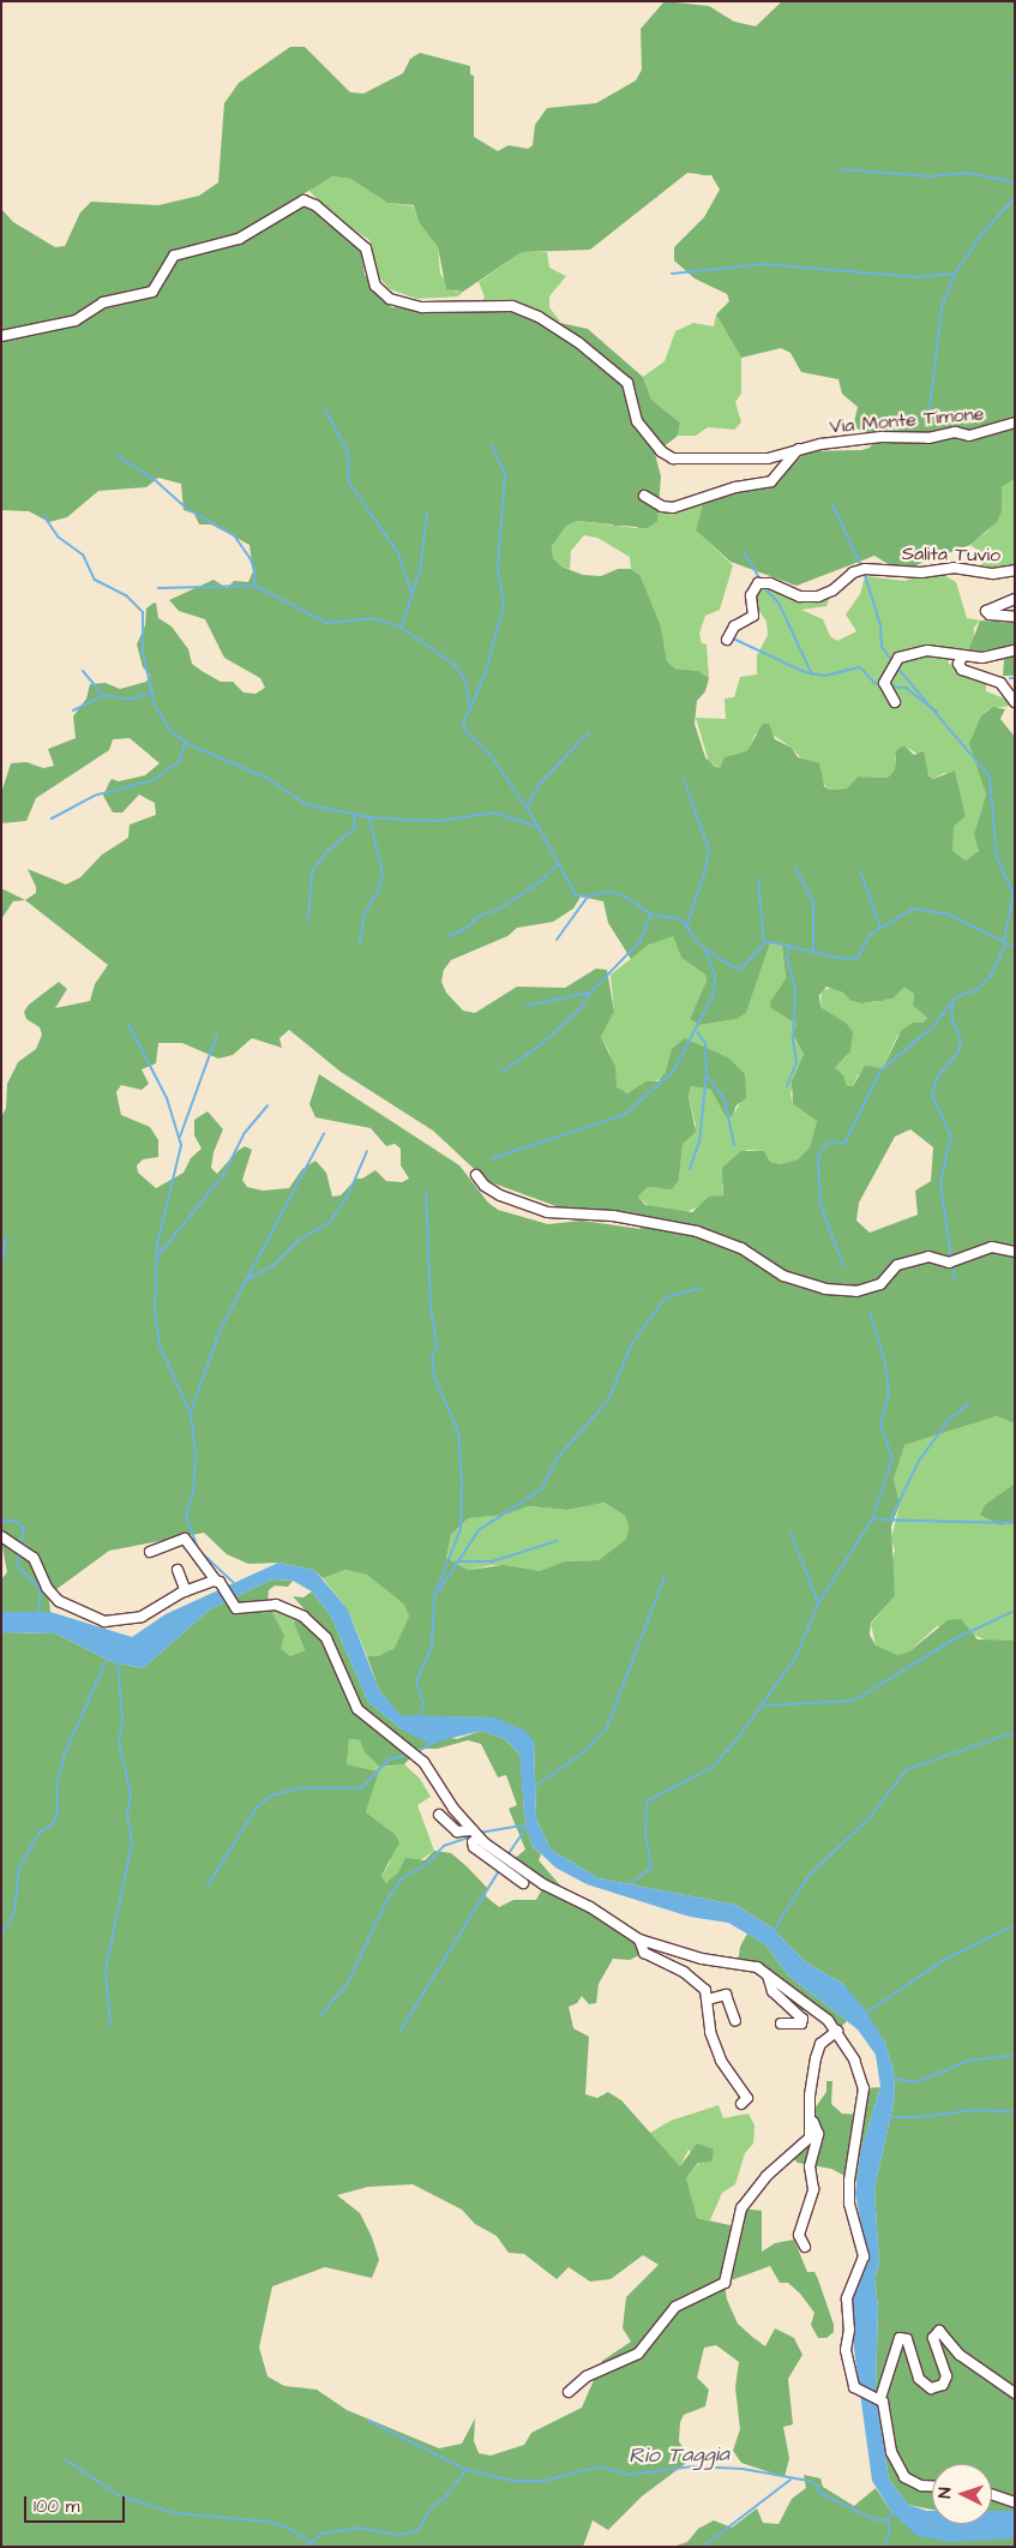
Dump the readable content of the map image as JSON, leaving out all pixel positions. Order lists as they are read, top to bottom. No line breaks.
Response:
{"streets":{"street":["Via Monte Timone","Salita Tuvio"]},"water":["Rio Taggia"],"scale_bar":"100 m","north":"left"}
